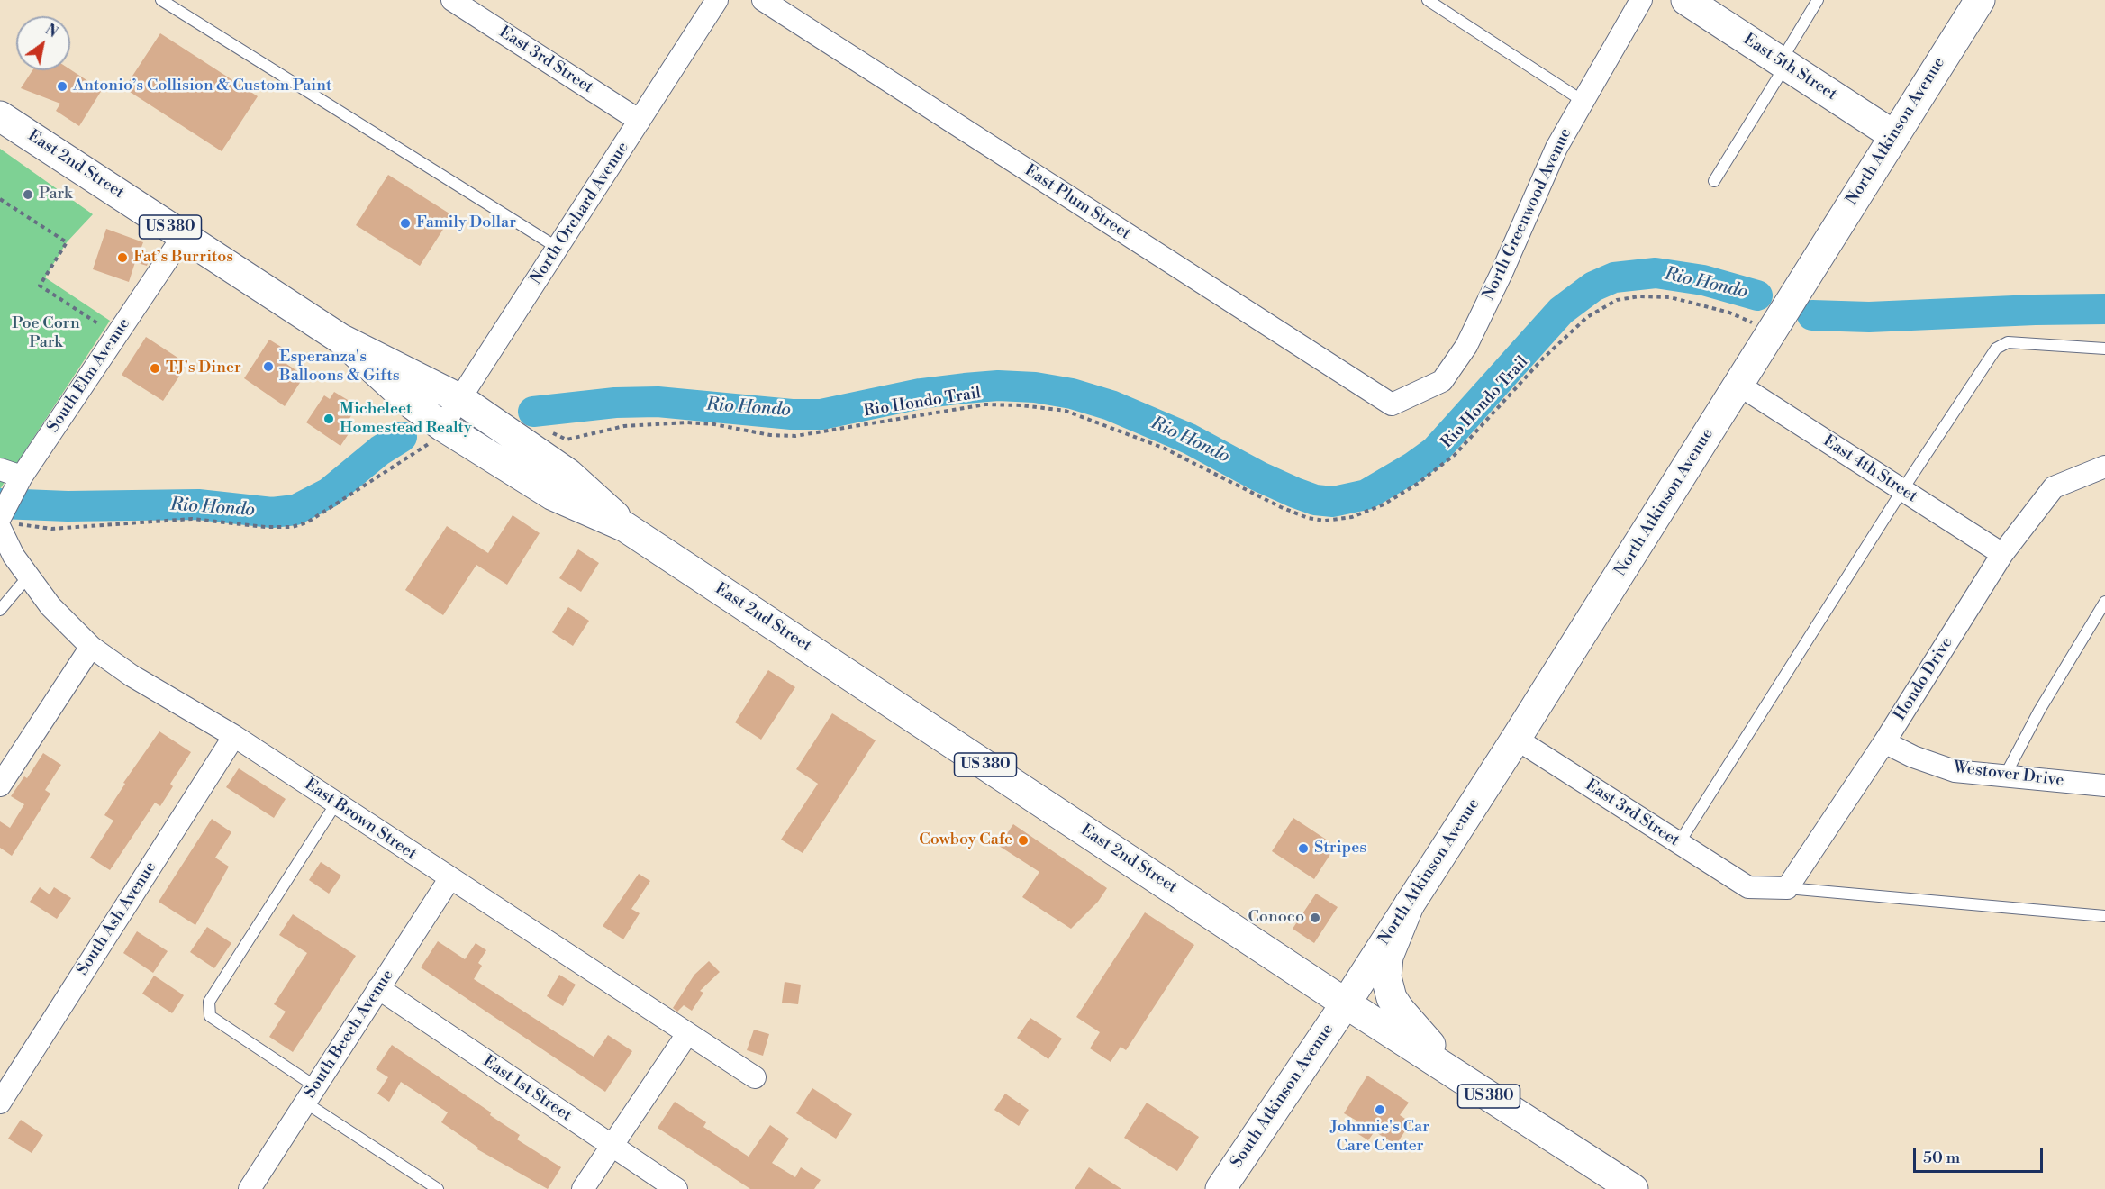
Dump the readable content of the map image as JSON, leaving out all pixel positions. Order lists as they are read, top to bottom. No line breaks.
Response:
{"streets":{"main road":["East 5th Street","North Atkinson Avenue","East 2nd Street","US 380","South Atkinson Avenue"],"street":["East 3rd Street","East Plum Street","North Orchard Avenue","North Greenwood Avenue","South Elm Avenue","East 4th Street","Hondo Drive","Westover Drive","East Brown Street","South Ash Avenue","South Beech Avenue","East 1st Street"],"path":["Rio Hondo Trail"]},"crossings":[["East 3rd Street","North Atkinson Avenue"],["East 3rd Street","North Orchard Avenue"],["East 3rd Street","Hondo Drive"],["East 5th Street","North Atkinson Avenue"],["North Atkinson Avenue","East 2nd Street"],["North Atkinson Avenue","Rio Hondo Trail"],["North Atkinson Avenue","East 4th Street"],["North Atkinson Avenue","South Atkinson Avenue"],["East 2nd Street","North Orchard Avenue"],["East 2nd Street","South Elm Avenue"],["East 2nd Street","South Atkinson Avenue"],["East Plum Street","North Greenwood Avenue"],["East 4th Street","Hondo Drive"],["Hondo Drive","Westover Drive"],["East Brown Street","South Ash Avenue"],["East Brown Street","South Beech Avenue"],["South Beech Avenue","East 1st Street"]],"water":["Rio Hondo"],"parks":["Poe Corn Park"],"places":["Antonio’s Collision & Custom Paint","Park","Family Dollar","Fat’s Burritos","Esperanza's Balloons & Gifts","TJ's Diner","Micheleet Homestead Realty","Cowboy Cafe","Stripes","Conoco","Johnnie's Car Care Center"],"scale_bar":"50 m","north":"top right"}
